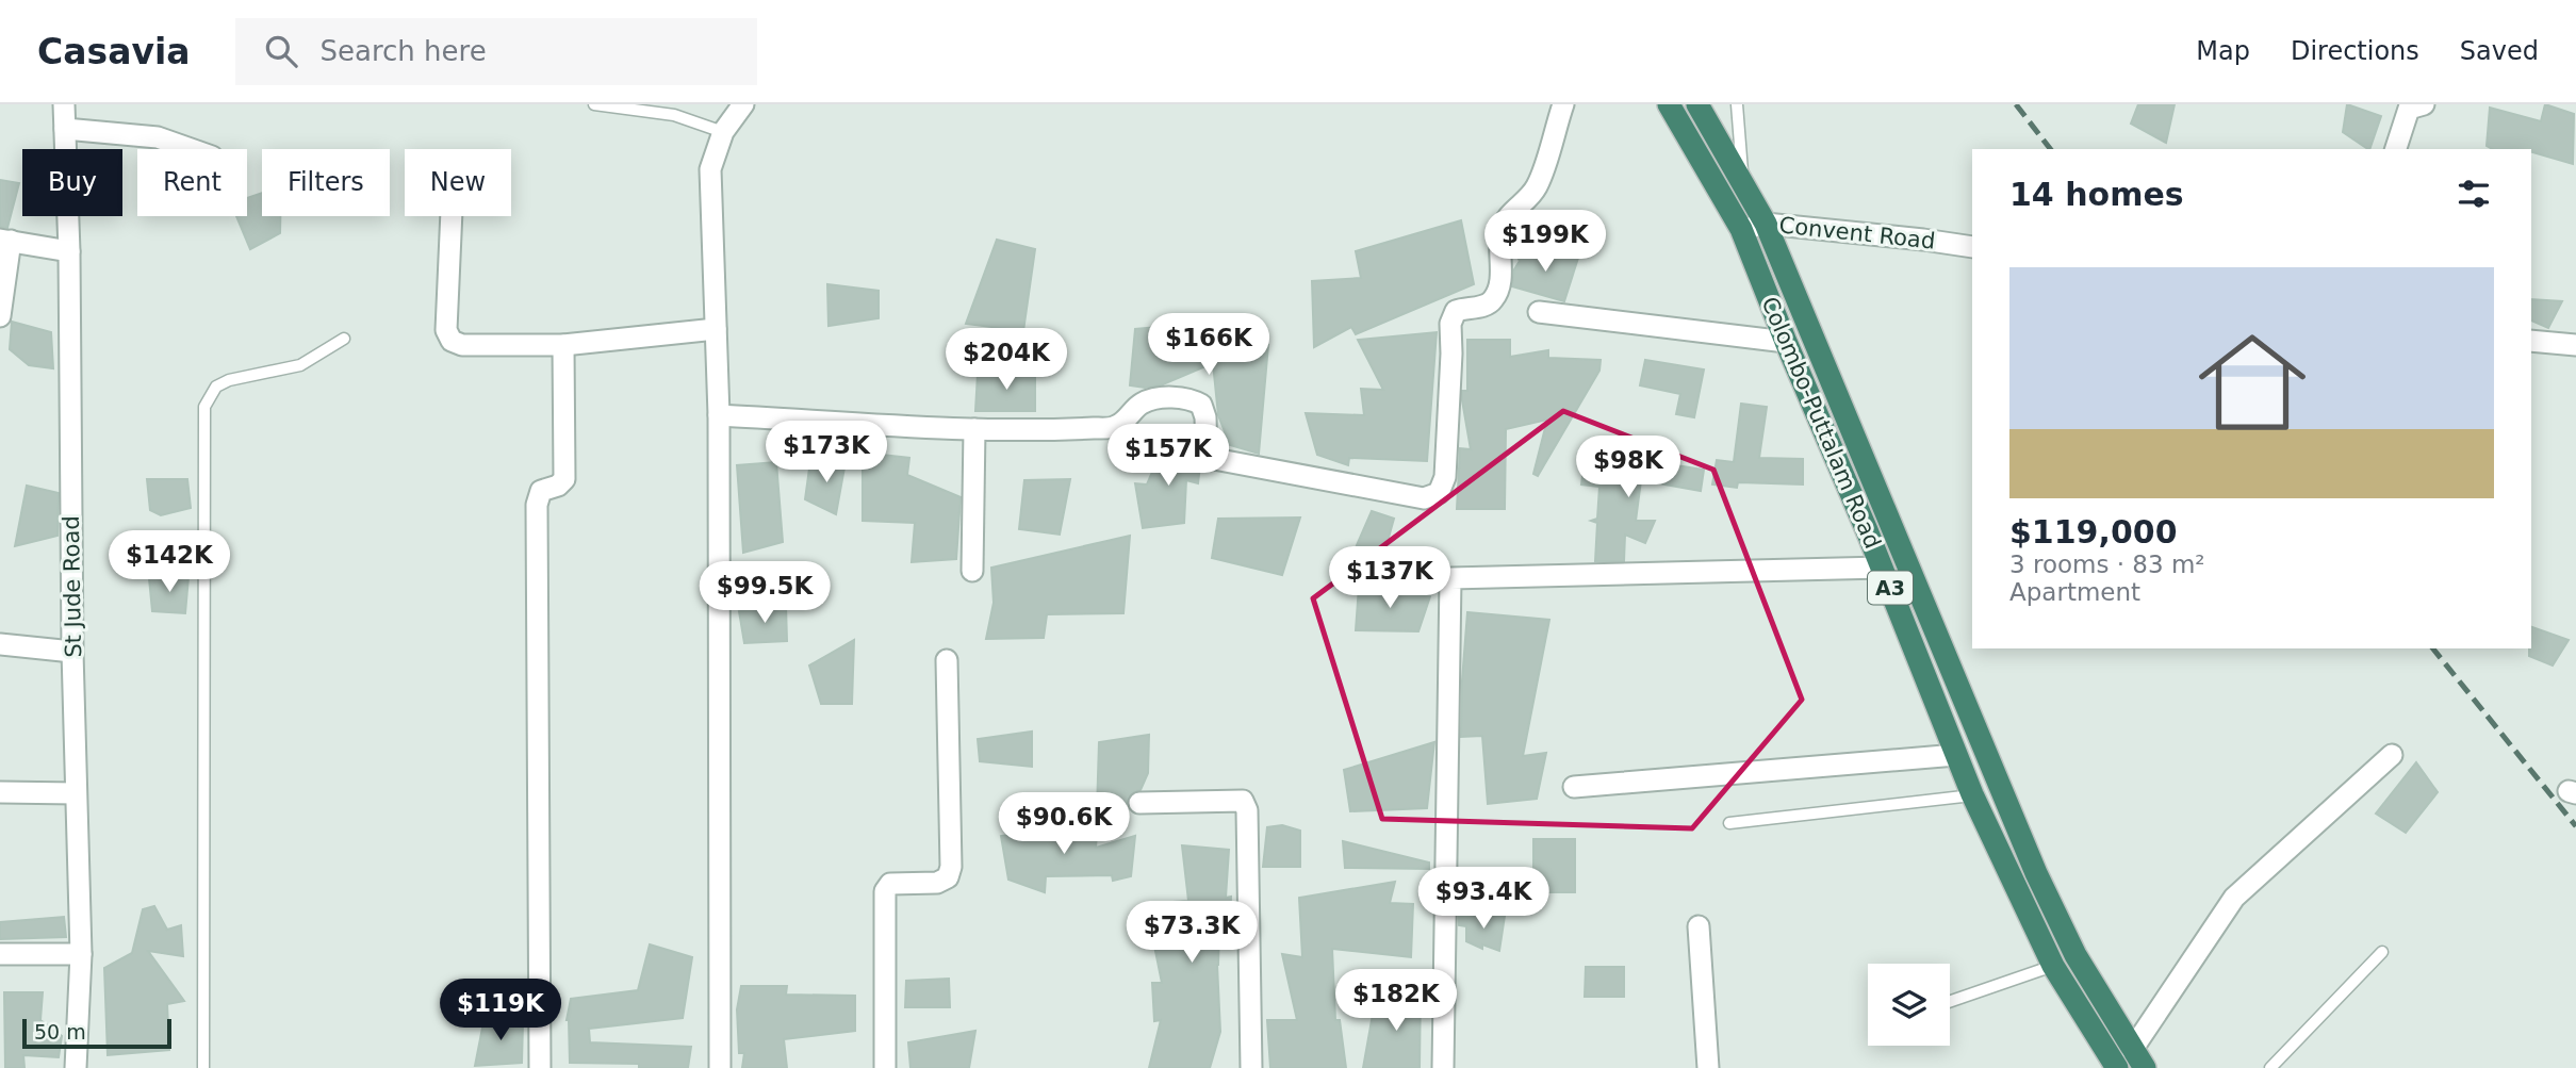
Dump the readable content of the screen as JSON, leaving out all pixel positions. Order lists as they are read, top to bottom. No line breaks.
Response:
{"streets":{"highway":["Colombo-Puttalam Road","A3"],"street":["Convent Road","St Jude Road"]},"crossings":[["Convent Road","Colombo-Puttalam Road"]],"scale_bar":"50 m","page":{"header":"Casavia","search":"Search here","nav":["Map","Directions","Saved"],"chip":["Buy","Rent","Filters","New"],"heading":"14 homes","price":["$199K","$166K","$204K","$173K","$157K","$98K","$142K","$137K","$99.5K","$90.6K","$93.4K","$73.3K","$182K","$119K"],"list":[{"name":"$119,000","note":"3 rooms · 83 m² · Apartment"}],"scale":"50 m"}}
